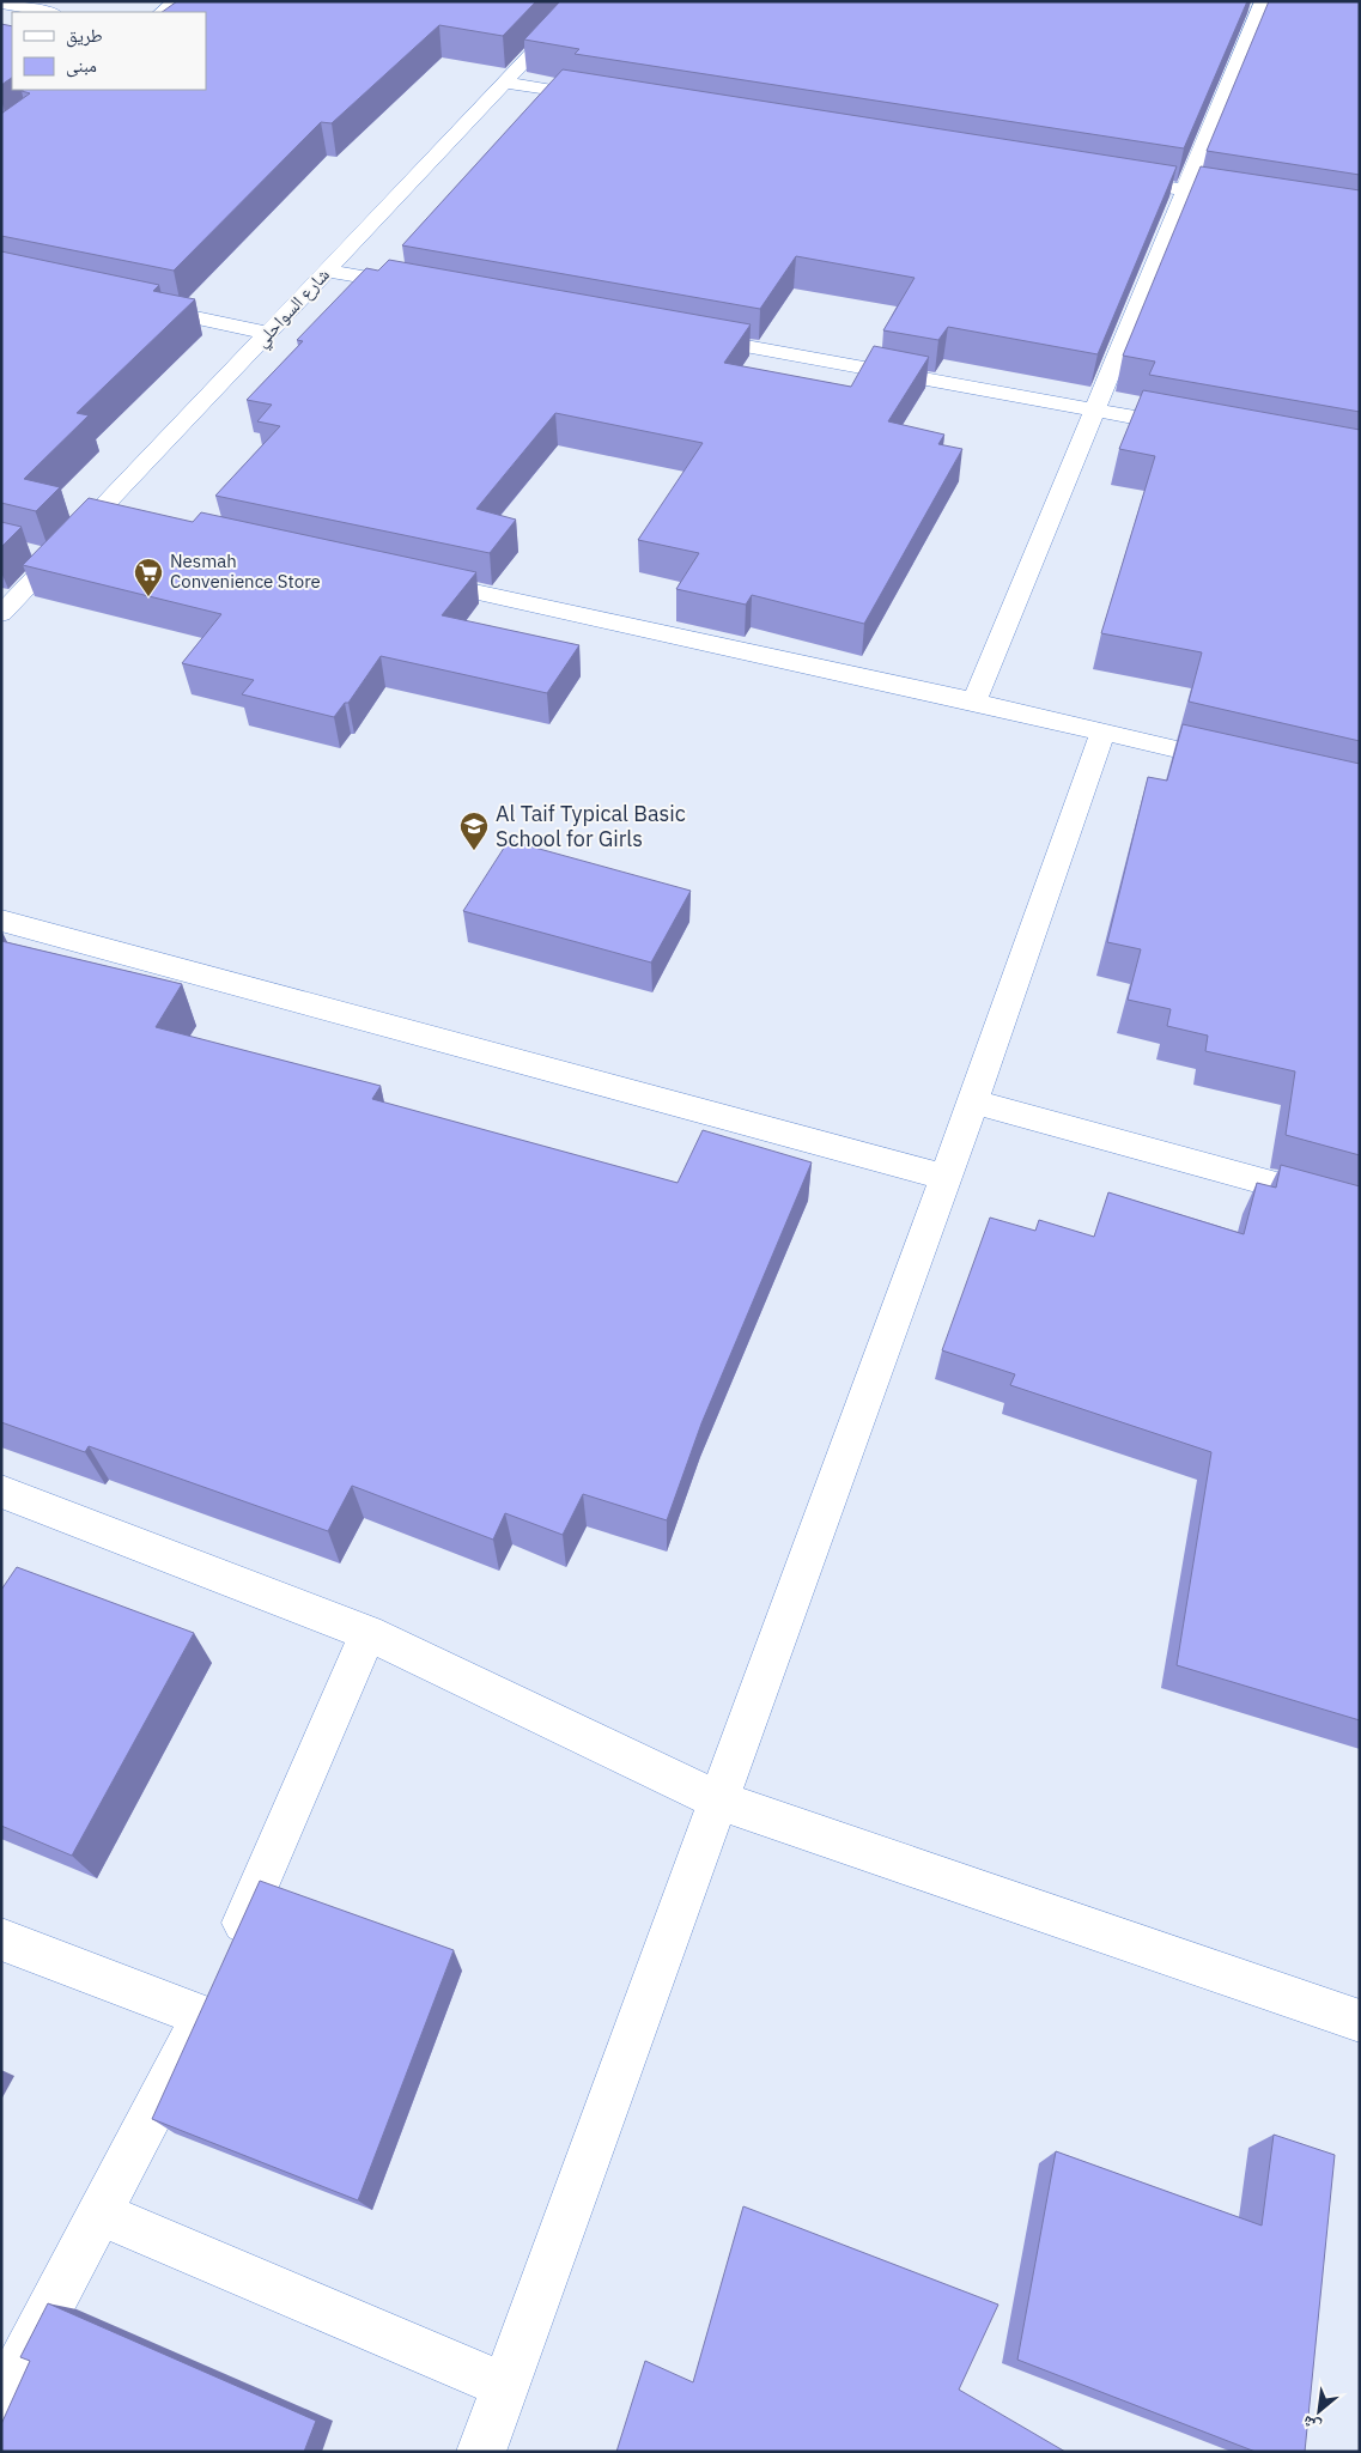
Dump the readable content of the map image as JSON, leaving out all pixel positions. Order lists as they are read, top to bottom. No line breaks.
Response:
{"streets":{"street":["شارع السواحلي"]},"places":{"supermarket":["Nesmah Convenience Store"],"school or university":["Al Taif Typical Basic School for Girls"]},"legend":["طريق","مبنى"],"north":"bottom left"}
